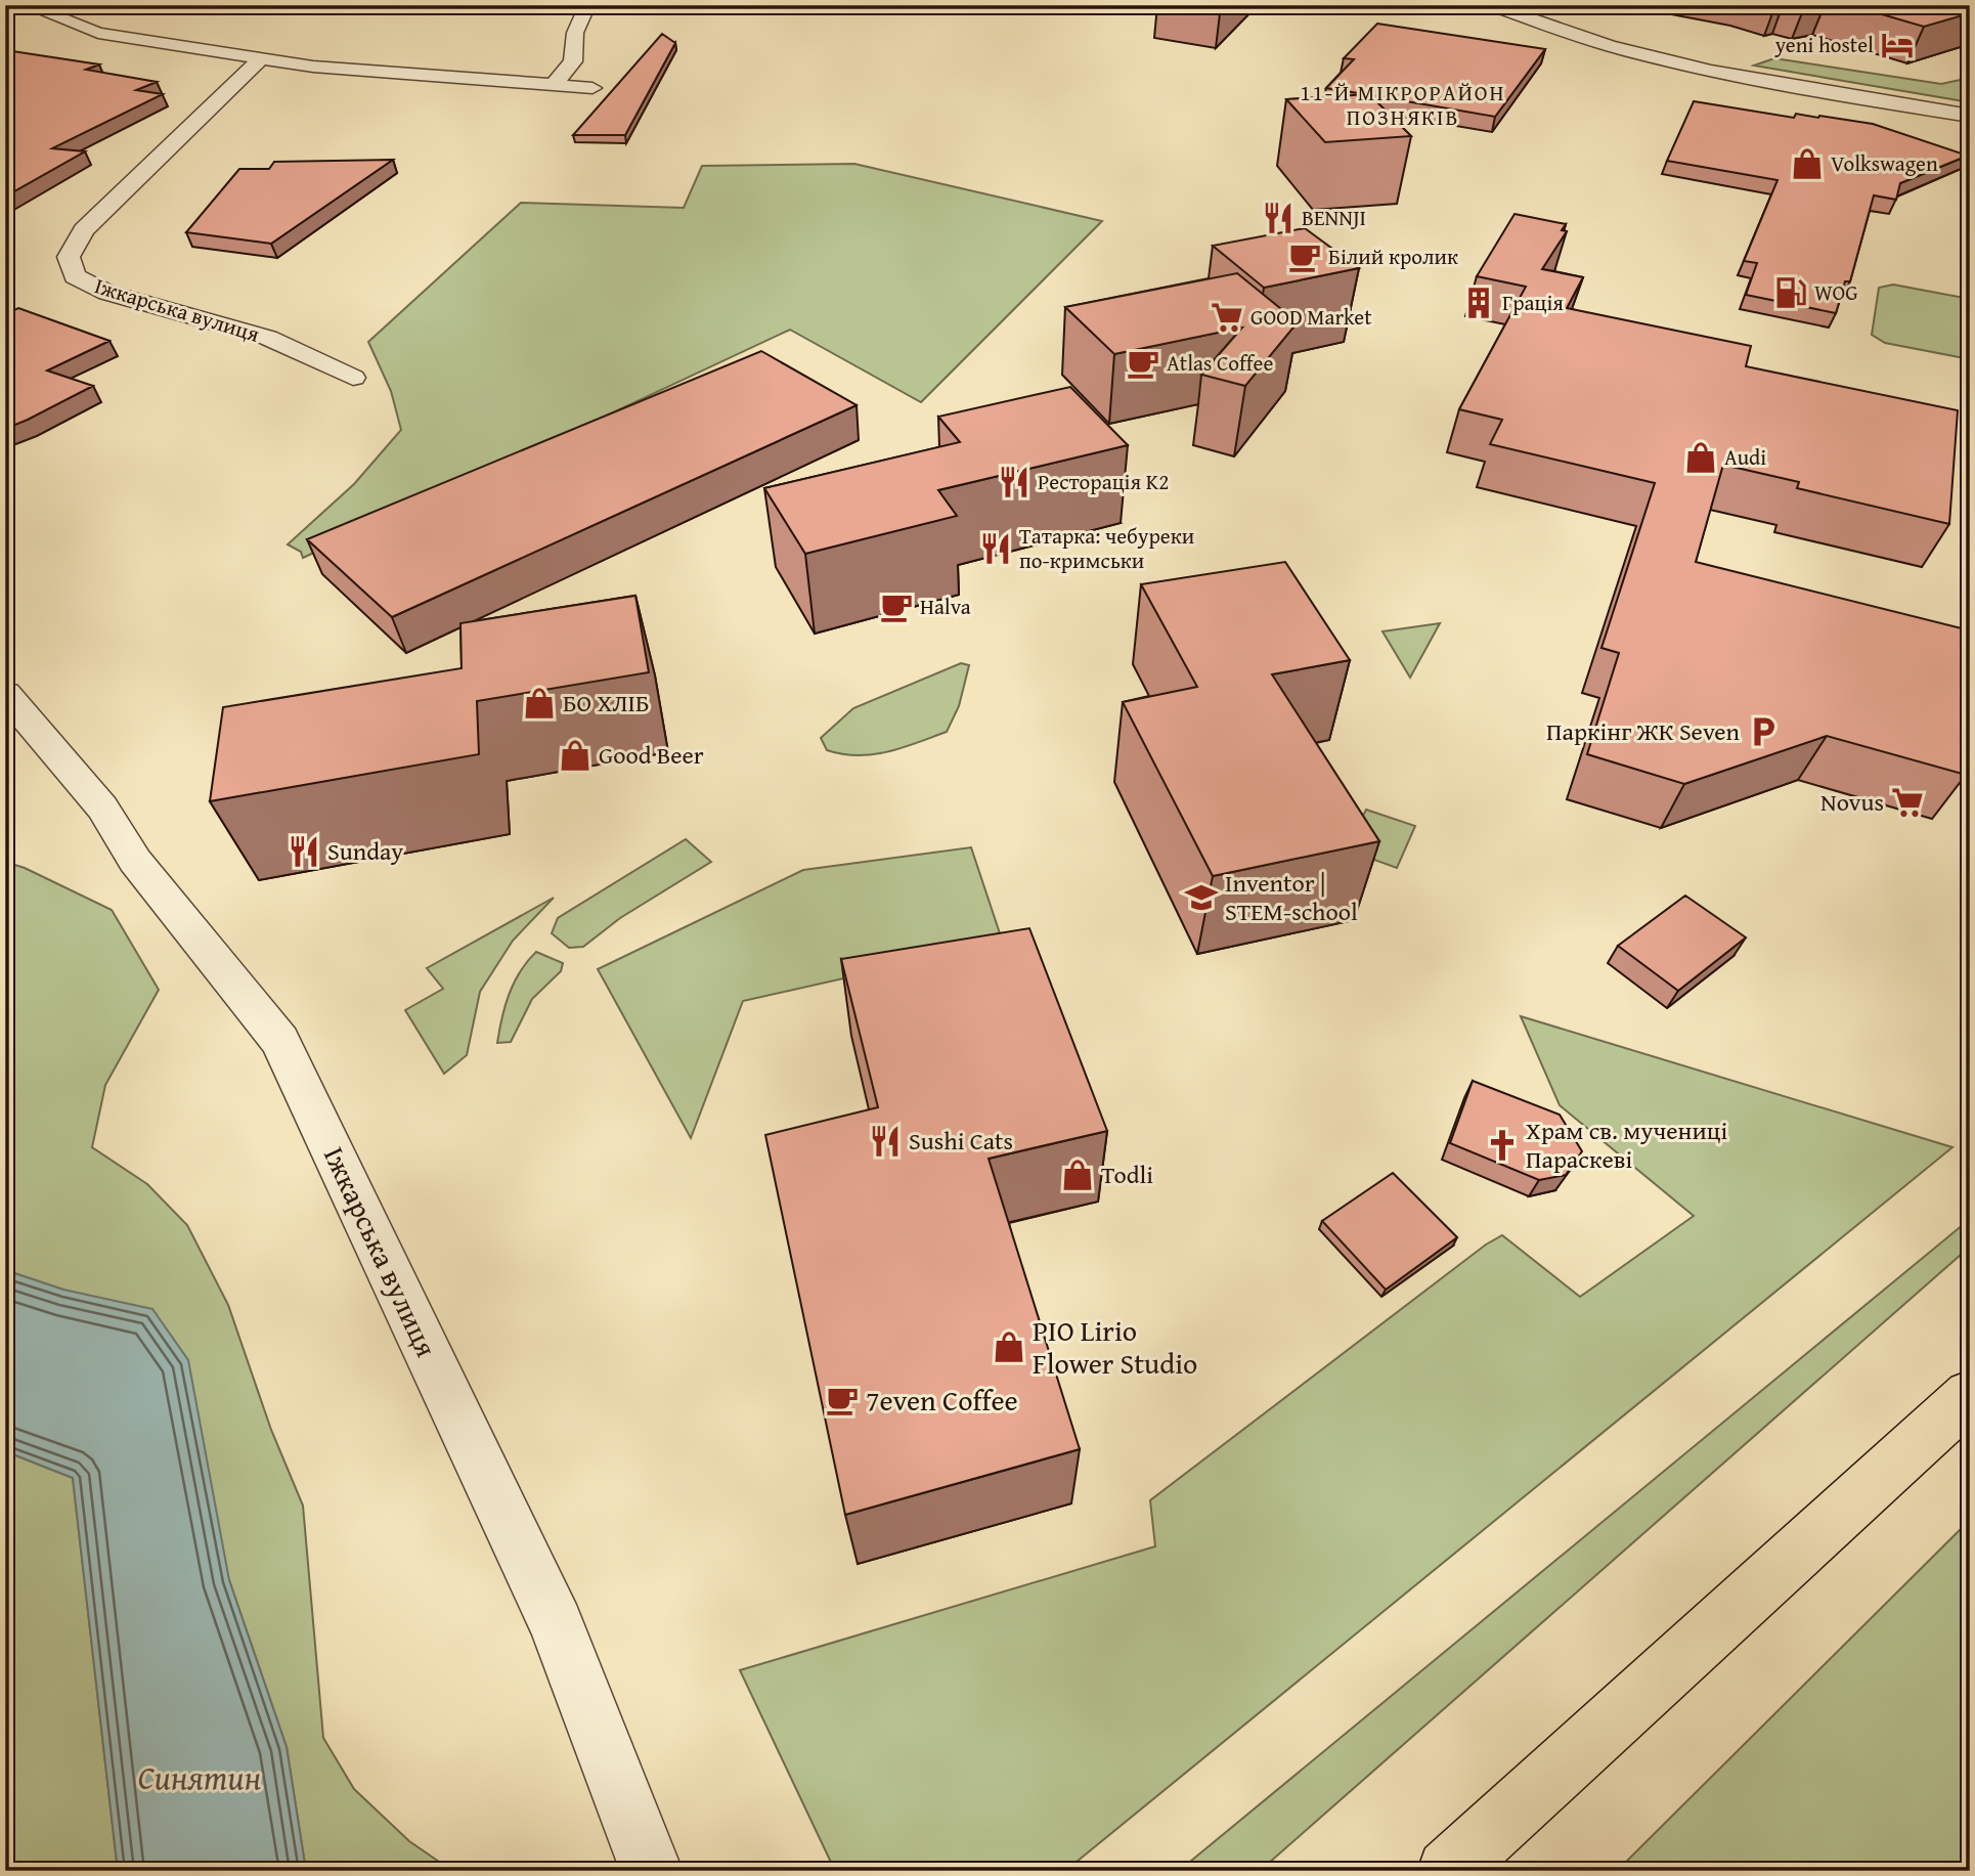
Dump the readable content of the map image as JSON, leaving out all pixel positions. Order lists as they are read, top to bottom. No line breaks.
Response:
{"streets":{"street":["Іжкарська вулиця"]},"districts":["11-Й МІКРОРАЙОН ПОЗНЯКІВ"],"water":["Синятин"],"places":{"hotel":["yeni hostel"],"shop":["Volkswagen","Audi","БО ХЛIБ","Good Beer","Todli","PIO Lirio Flower Studio"],"restaurant":["BENNJI","Ресторація K2","Татарка: чебуреки по-кримськи","Sunday","Sushi Cats"],"cafe":["Білий кролик","Atlas Coffee","Halva","7even Coffee"],"fuel station":["WOG"],"building":["Грація"],"supermarket":["GOOD Market","Novus"],"parking":["Паркінг ЖК Seven"],"school or university":["Inventor | STEM-school"],"church":["Храм св. мучениці Параскеві"]}}
